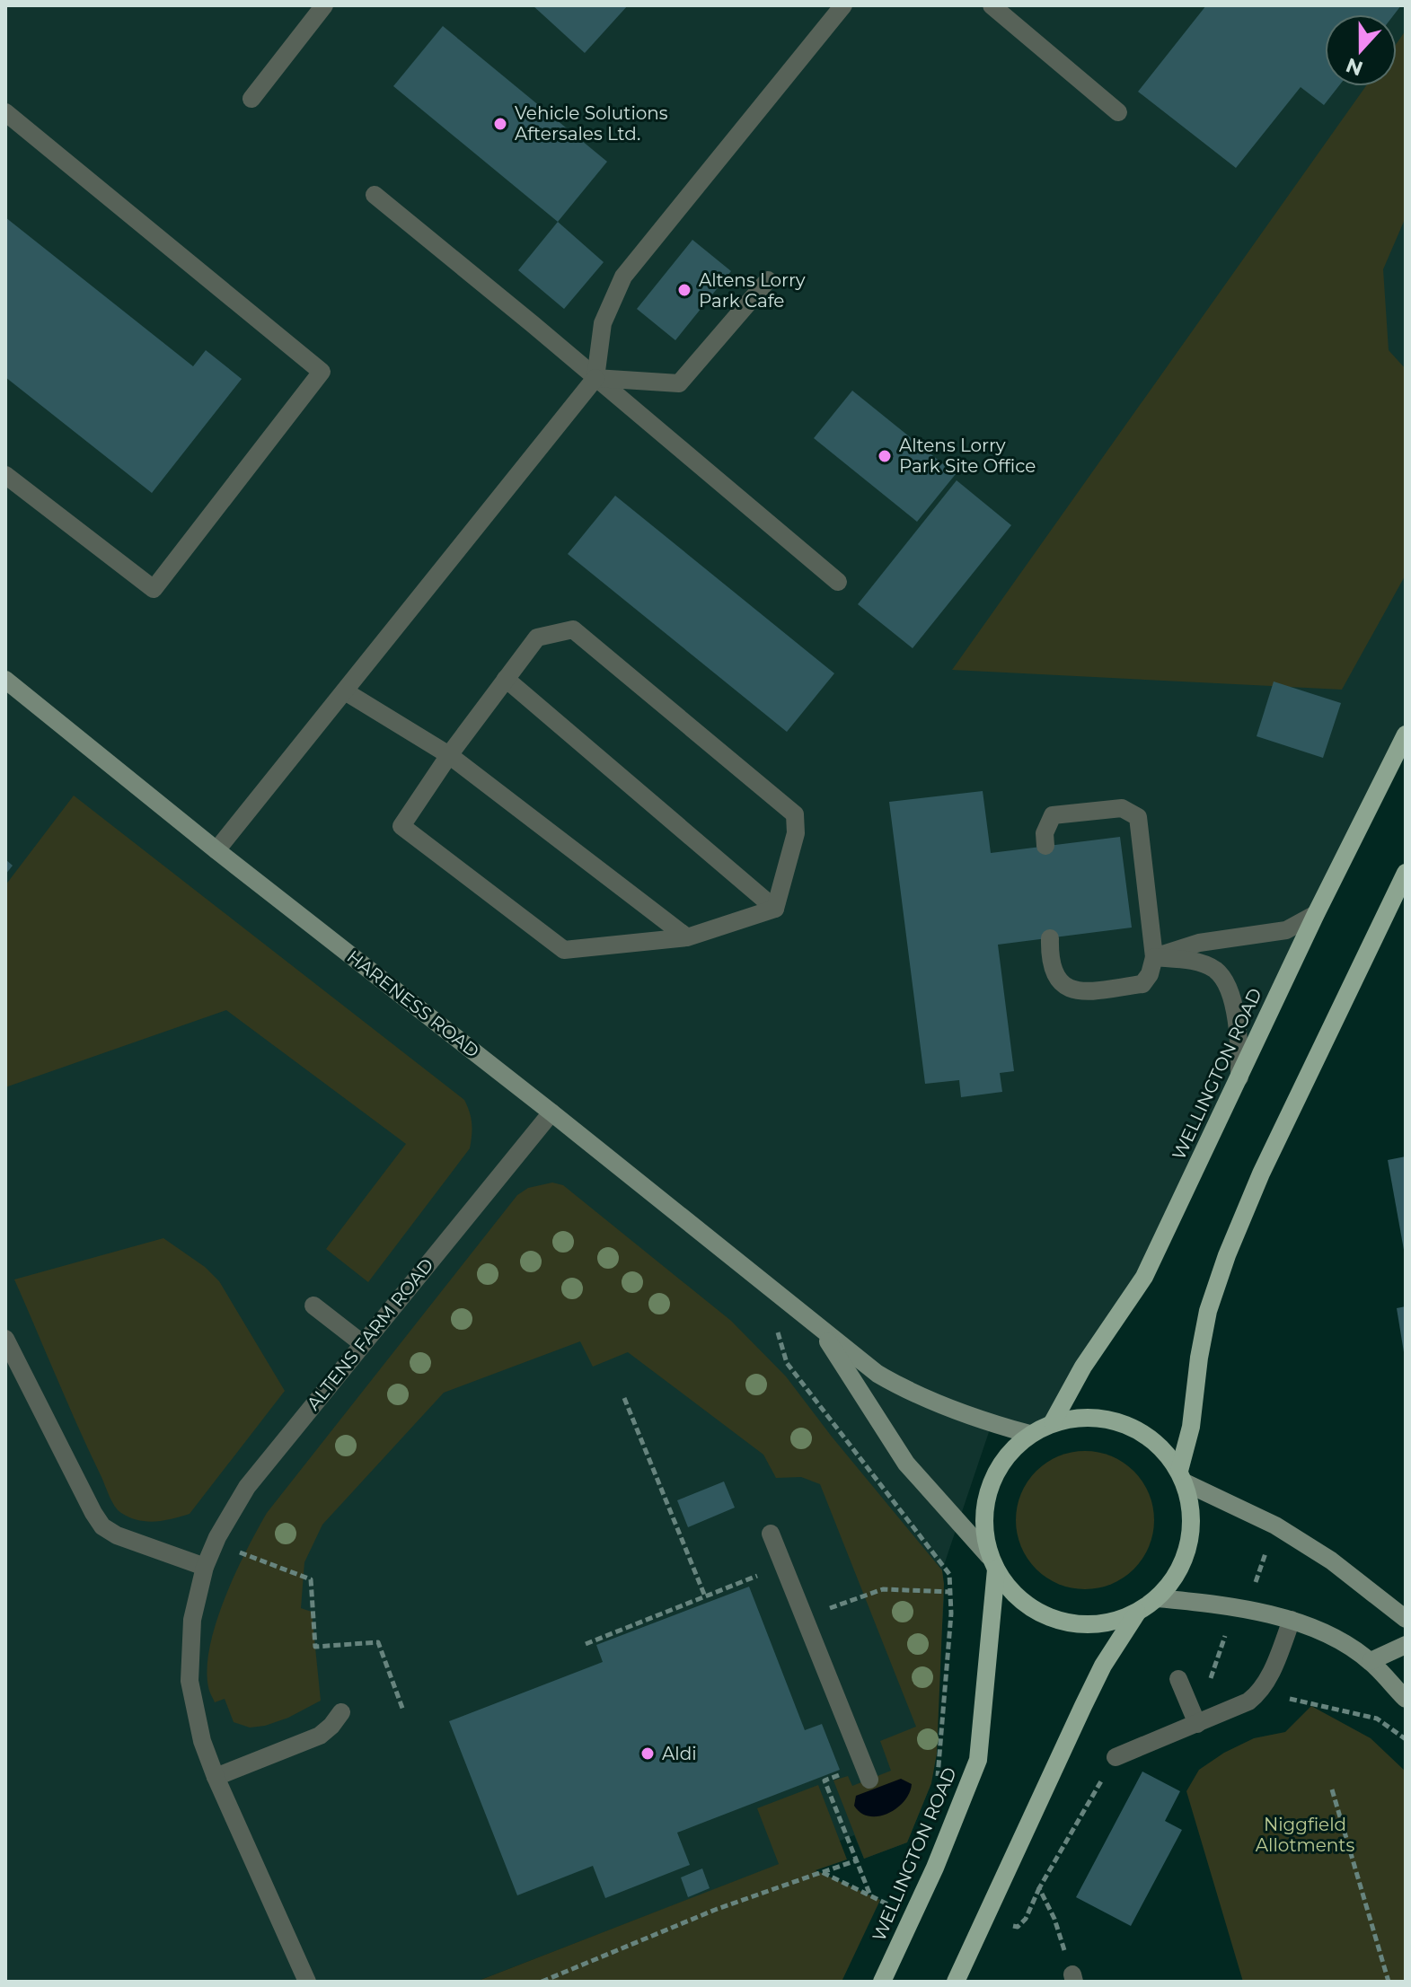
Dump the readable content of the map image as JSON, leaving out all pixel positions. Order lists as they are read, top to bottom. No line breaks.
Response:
{"streets":{"main road":["HARENESS ROAD","WELLINGTON ROAD"],"street":["ALTENS FARM ROAD"]},"crossings":[["HARENESS ROAD","WELLINGTON ROAD"],["HARENESS ROAD","ALTENS FARM ROAD"]],"parks":["Niggfield Allotments"],"places":["Vehicle Solutions Aftersales Ltd.","Altens Lorry Park Cafe","Altens Lorry Park Site Office","Aldi"],"north":"bottom"}
